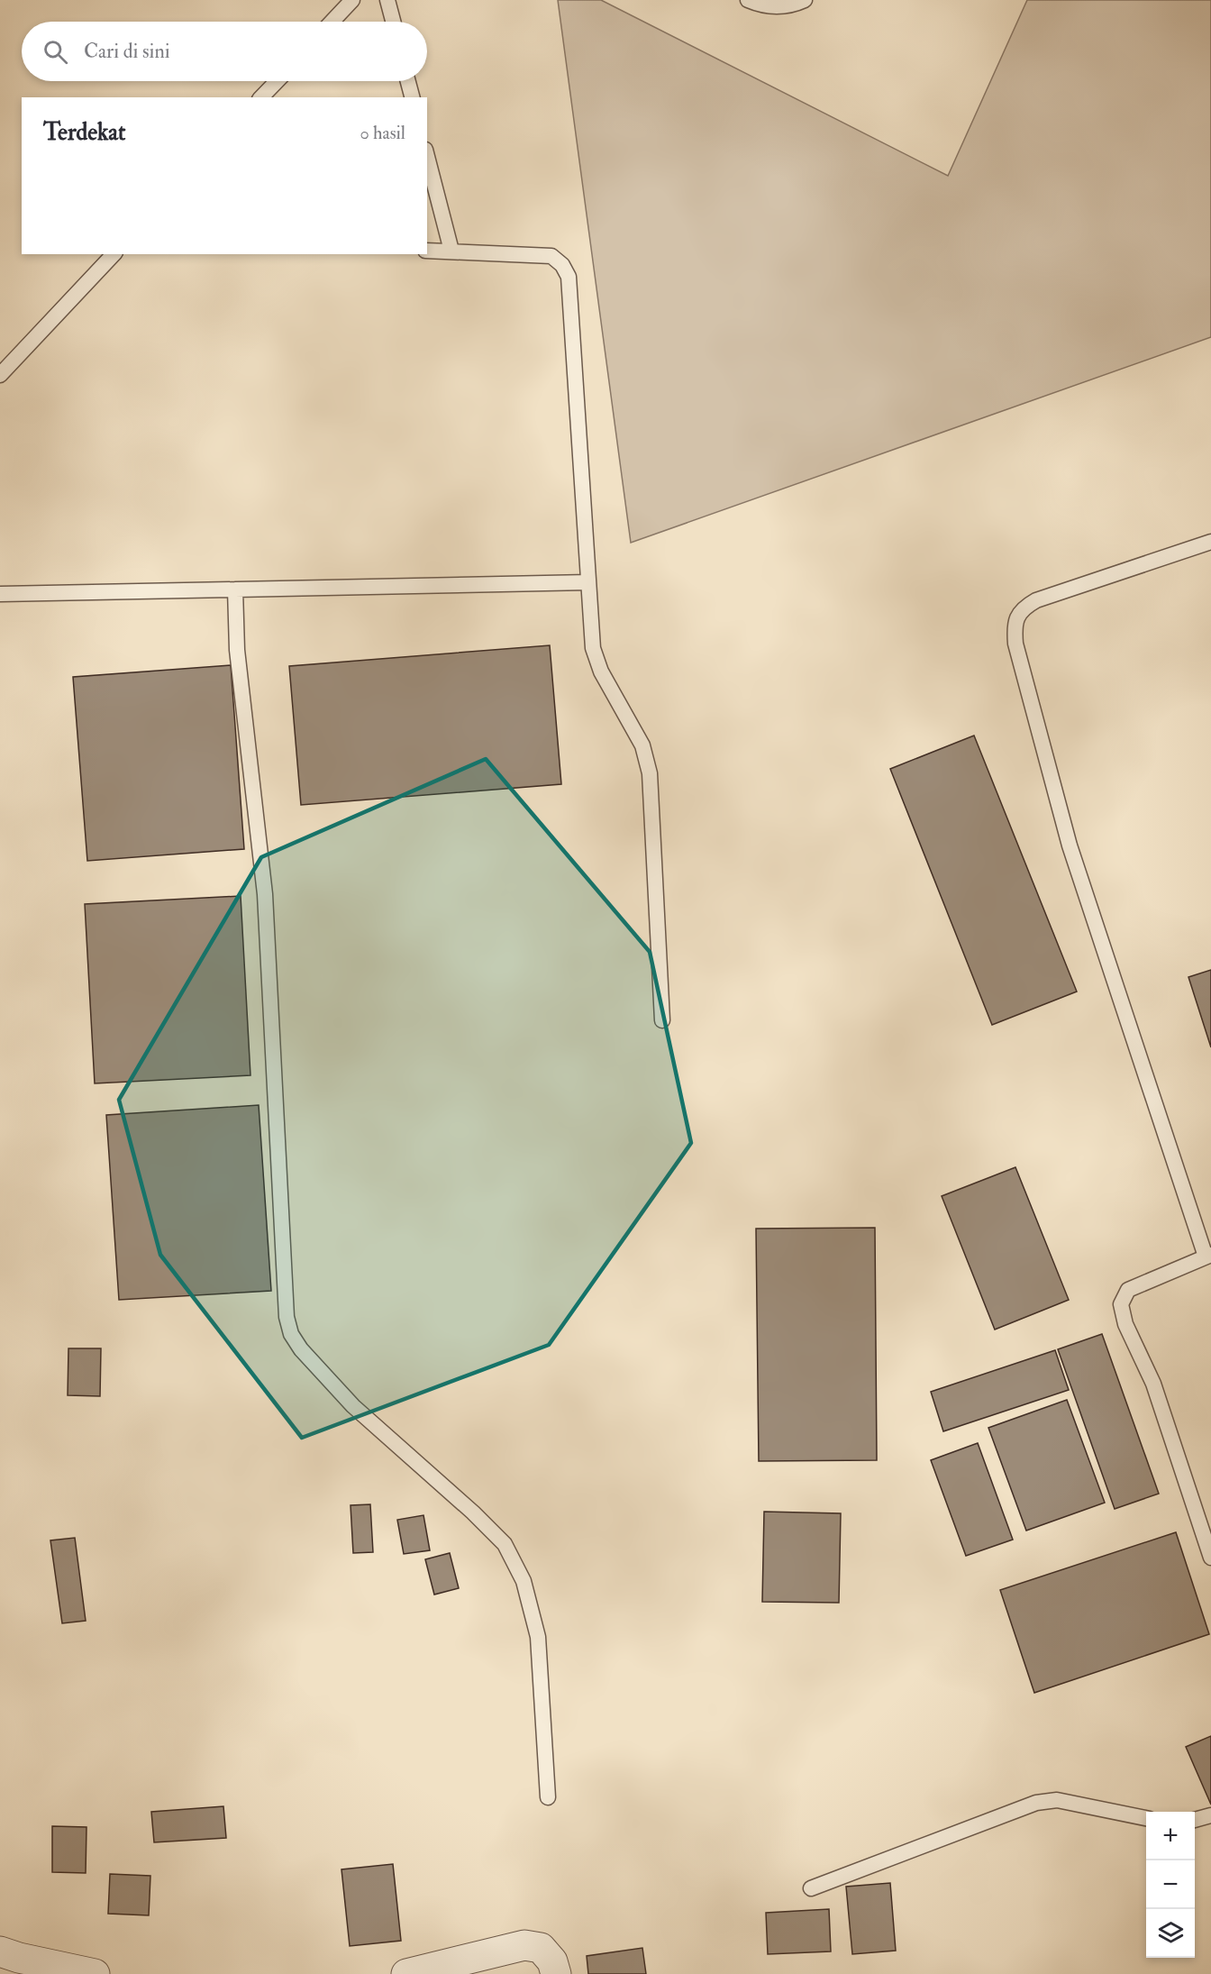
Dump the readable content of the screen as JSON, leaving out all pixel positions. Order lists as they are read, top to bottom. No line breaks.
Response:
{"page":{"search":"Cari di sini","heading":["Terdekat","0 hasil"],"map_buttons":["+","−"]}}
